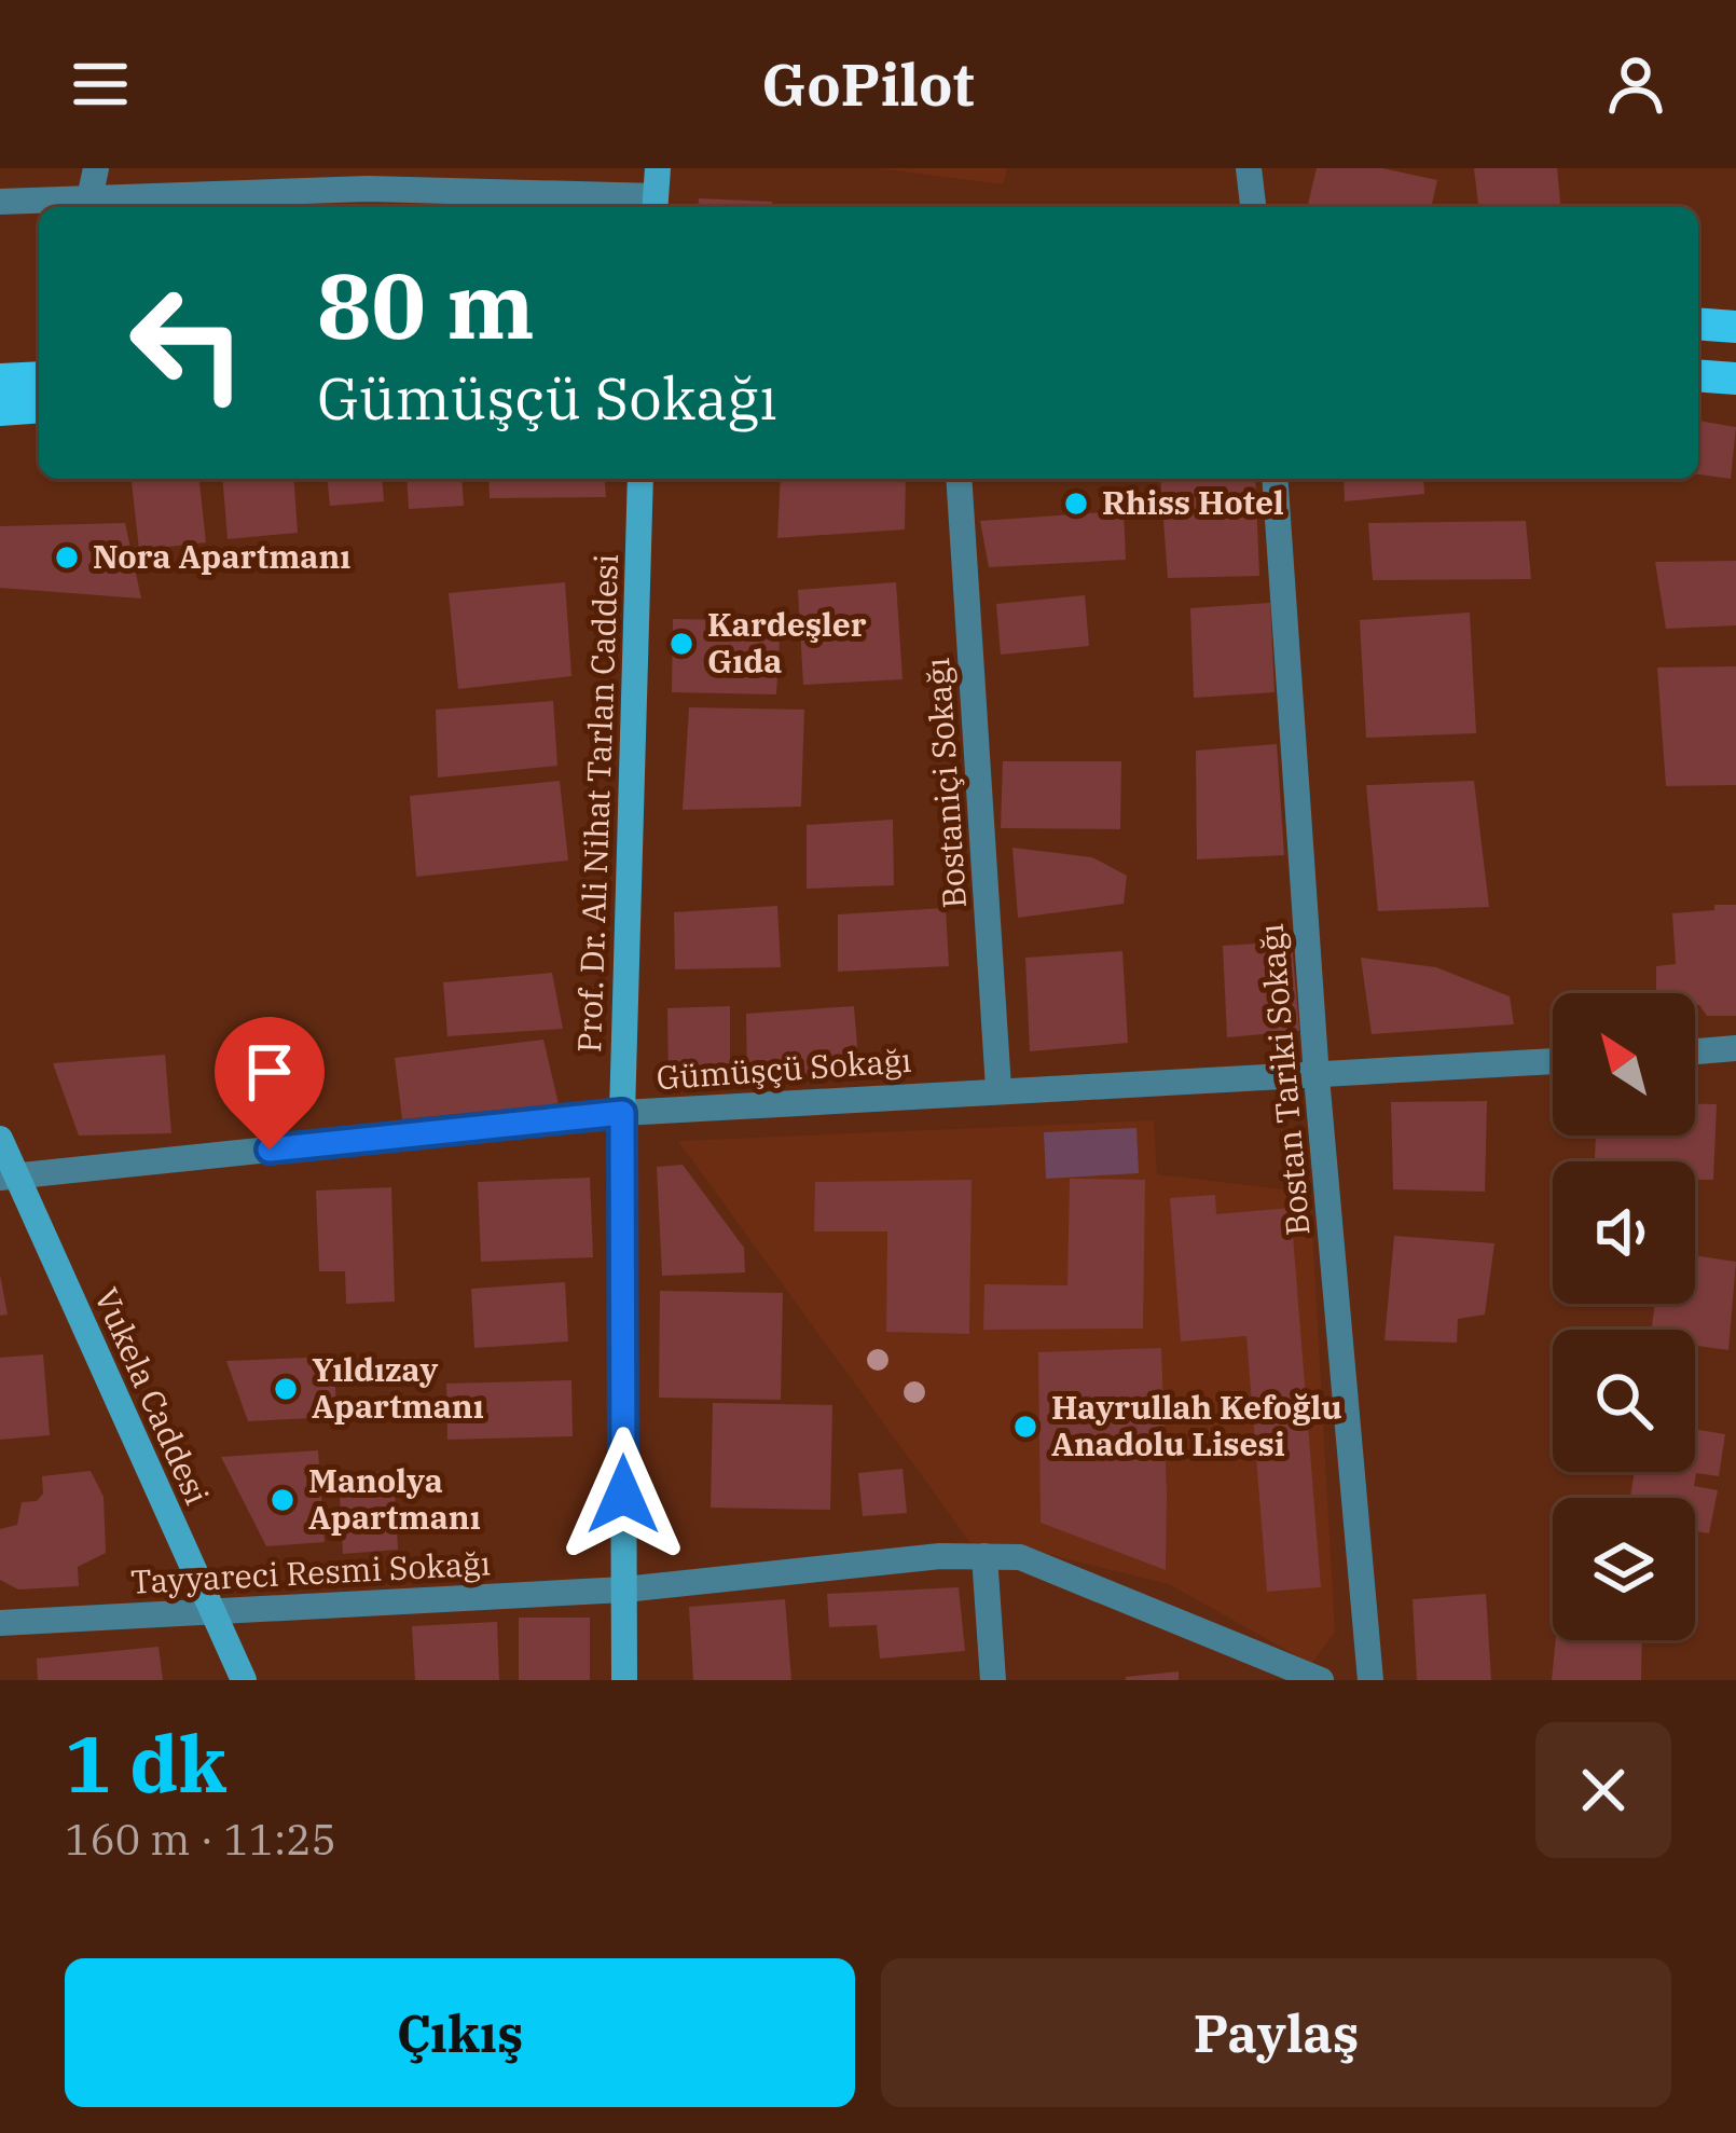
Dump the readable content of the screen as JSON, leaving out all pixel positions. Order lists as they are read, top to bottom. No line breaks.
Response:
{"streets":{"main road":["Prof. Dr. Ali Nihat Tarlan Caddesi","Vukela Caddesi"],"street":["Bostaniçi Sokağı","Gümüşçü Sokağı","Bostan Tariki Sokağı","Tayyareci Resmi Sokağı"]},"crossings":[["Bostaniçi Sokağı","Gümüşçü Sokağı"],["Prof. Dr. Ali Nihat Tarlan Caddesi","Gümüşçü Sokağı"],["Prof. Dr. Ali Nihat Tarlan Caddesi","Tayyareci Resmi Sokağı"],["Gümüşçü Sokağı","Bostan Tariki Sokağı"],["Gümüşçü Sokağı","Vukela Caddesi"],["Vukela Caddesi","Tayyareci Resmi Sokağı"]],"places":["Rhiss Hotel","Nora Apartmanı","Kardeşler Gıda","Yıldızay Apartmanı","Hayrullah Kefoğlu Anadolu Lisesi","Manolya Apartmanı"],"north":"top left","page":{"header":"GoPilot","turn":["80 m","Gümüşçü Sokağı"],"heading":["1 dk","160 m · 11:25"],"buttons":["Çıkış","Paylaş"]}}
